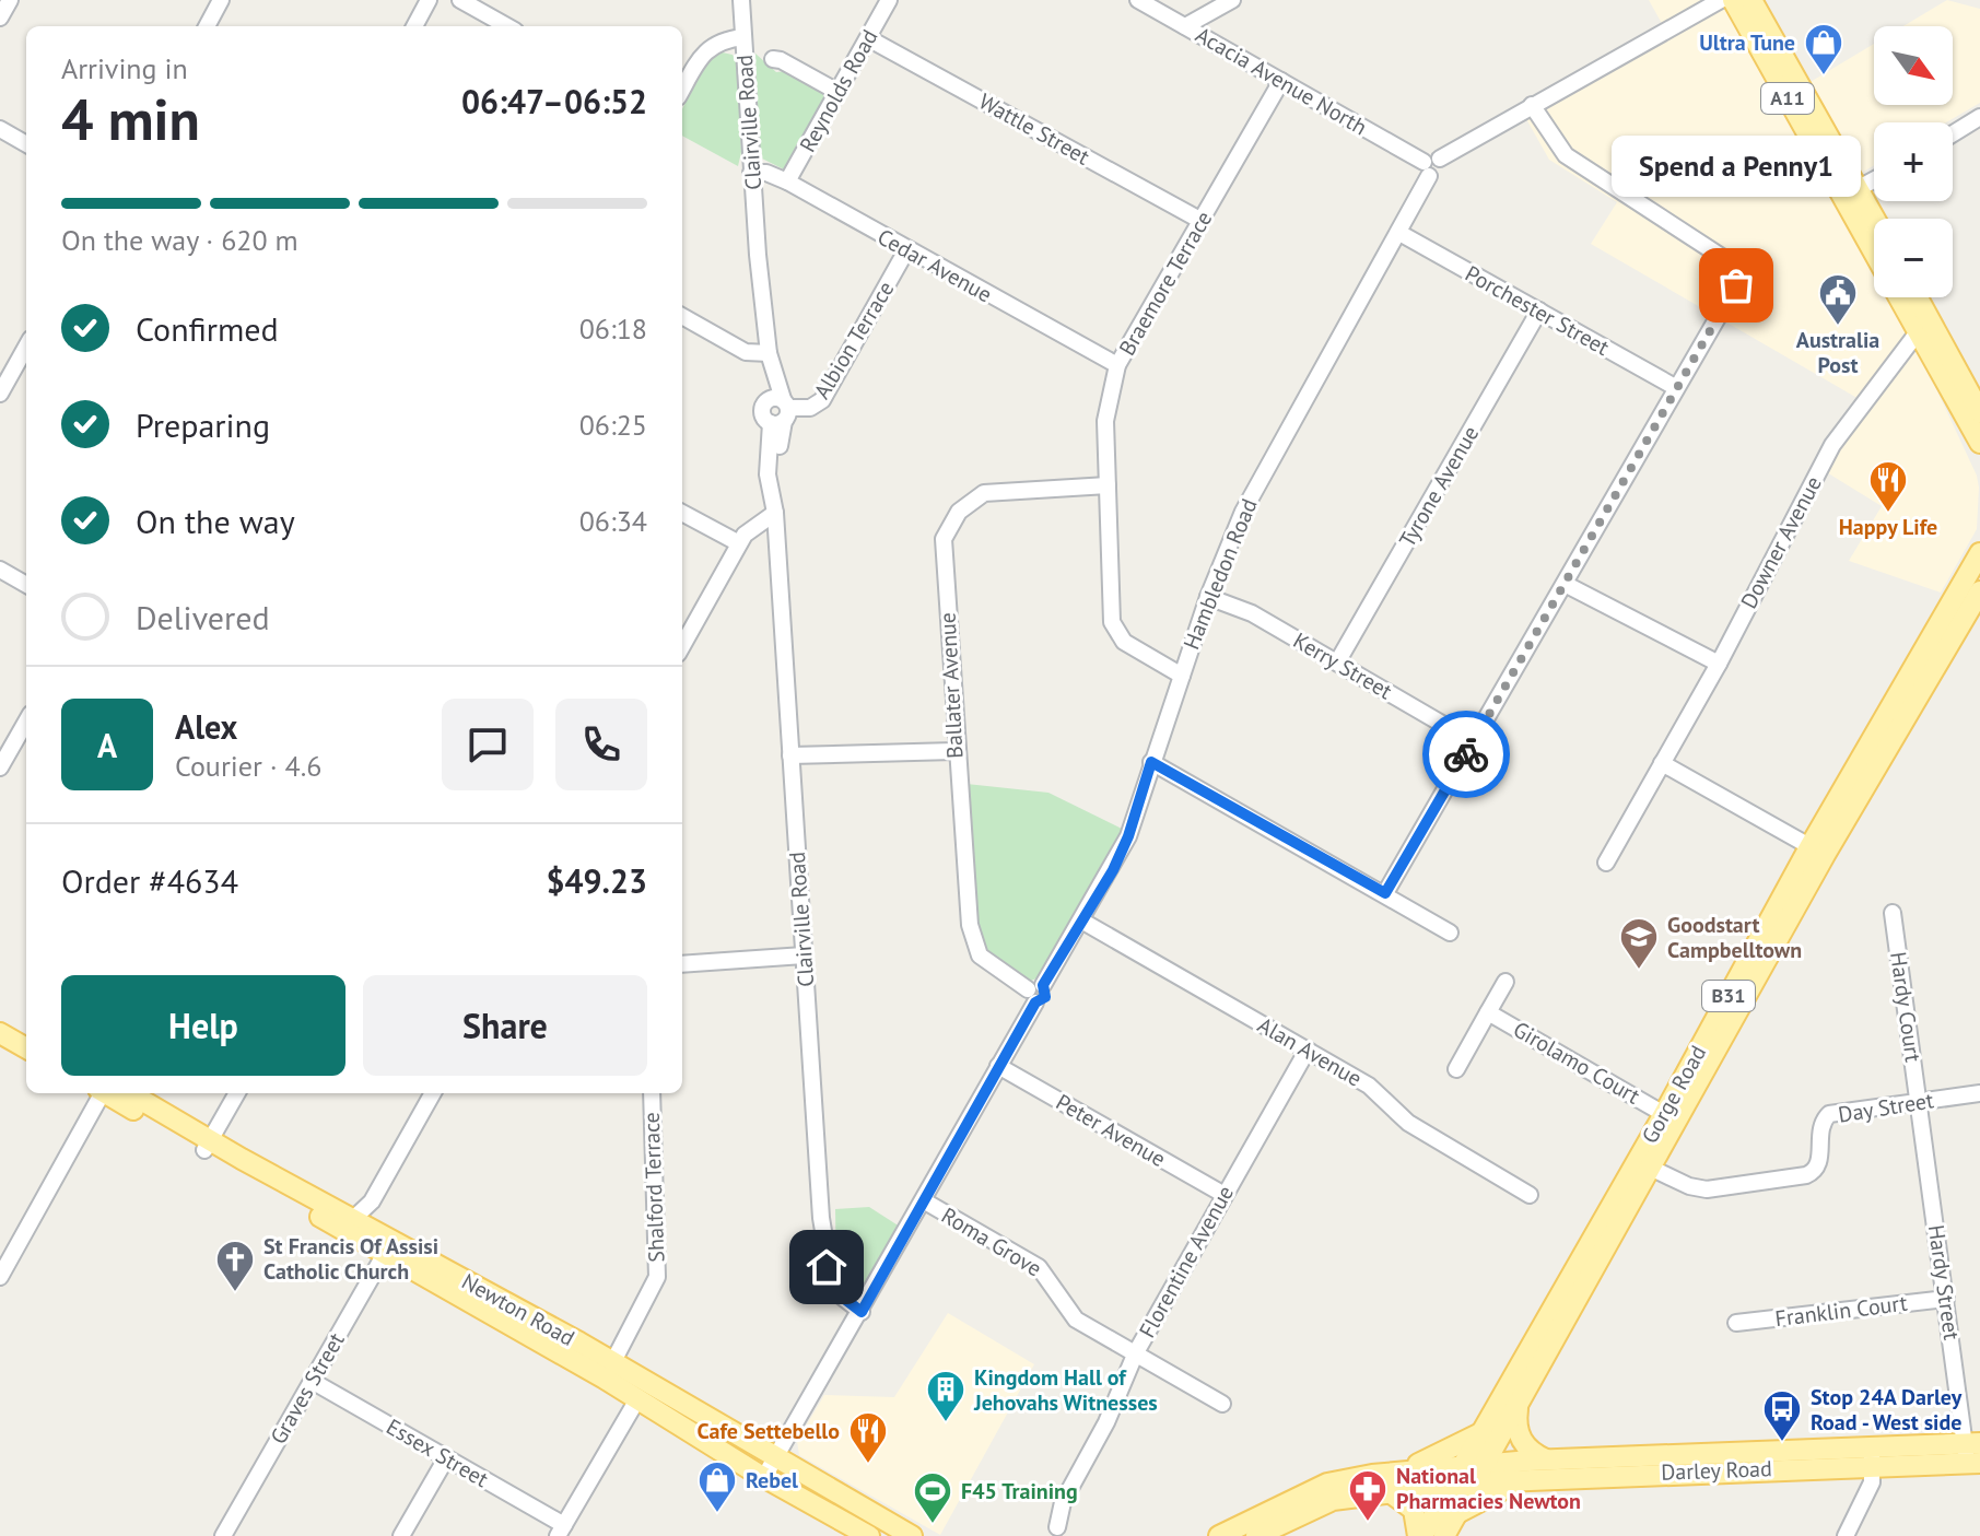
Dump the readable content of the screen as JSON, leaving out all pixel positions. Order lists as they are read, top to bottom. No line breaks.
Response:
{"streets":{"main road":["A11","B31","Gorge Road","Newton Road","Darley Road"],"street":["Acacia Avenue North","Reynolds Road","Clairville Road","Wattle Street","Cedar Avenue","Braemore Terrace","Porchester Street","Albion Terrace","Tyrone Avenue","Downer Avenue","Hambledon Road","Kerry Street","Ballater Avenue","Hardy Court","Alan Avenue","Girolamo Court","Day Street","Peter Avenue","Shalford Terrace","Roma Grove","Florentine Avenue","Hardy Street","Franklin Court","Graves Street","Essex Street"]},"crossings":[["Acacia Avenue North","Braemore Terrace"],["Acacia Avenue North","Hambledon Road"],["Reynolds Road","Wattle Street"],["Reynolds Road","Cedar Avenue"],["A11","Downer Avenue"],["Clairville Road","Cedar Avenue"],["Clairville Road","Albion Terrace"],["Clairville Road","Hambledon Road"],["Wattle Street","Braemore Terrace"],["Cedar Avenue","Braemore Terrace"],["Cedar Avenue","Albion Terrace"],["Braemore Terrace","Hambledon Road"],["Braemore Terrace","Ballater Avenue"],["Porchester Street","Tyrone Avenue"],["Porchester Street","Hambledon Road"],["Tyrone Avenue","Kerry Street"],["Hambledon Road","Kerry Street"],["Hambledon Road","Ballater Avenue"],["Hambledon Road","Alan Avenue"],["Hambledon Road","Peter Avenue"],["Hambledon Road","Roma Grove"],["Hambledon Road","Newton Road"],["Hardy Court","Day Street"],["Hardy Court","Hardy Street"],["Alan Avenue","Florentine Avenue"],["Girolamo Court","Gorge Road"],["Gorge Road","Day Street"],["Gorge Road","Darley Road"],["Day Street","Hardy Street"],["Peter Avenue","Florentine Avenue"],["Shalford Terrace","Newton Road"],["Roma Grove","Florentine Avenue"],["Hardy Street","Franklin Court"],["Hardy Street","Darley Road"],["Newton Road","Graves Street"],["Graves Street","Essex Street"]],"places":{"shop":["Ultra Tune","Rebel"],"other":["Spend a Penny1"],"public building":["Australia Post"],"restaurant":["Happy Life","Cafe Settebello"],"school or university":["Goodstart Campbelltown"],"church":["St Francis Of Assisi Catholic Church"],"building":["Kingdom Hall of Jehovahs Witnesses"],"bus stop":["Stop 24A Darley Road - West side"],"pharmacy":["National Pharmacies Newton"],"sports":["F45 Training"]},"north":"bottom right","page":{"map_buttons":["+","−"],"heading":["4 min","Arriving in","06:47–06:52"],"panel":["Alex","Courier · 4.6","Order #4634","$49.23"],"bubble":"Spend a Penny1","bar":"On the way · 620 m","list":[["Confirmed","06:18"],["Preparing","06:25"],["On the way","06:34"],"Delivered"],"round":"A","buttons":["Help","Share"]}}
